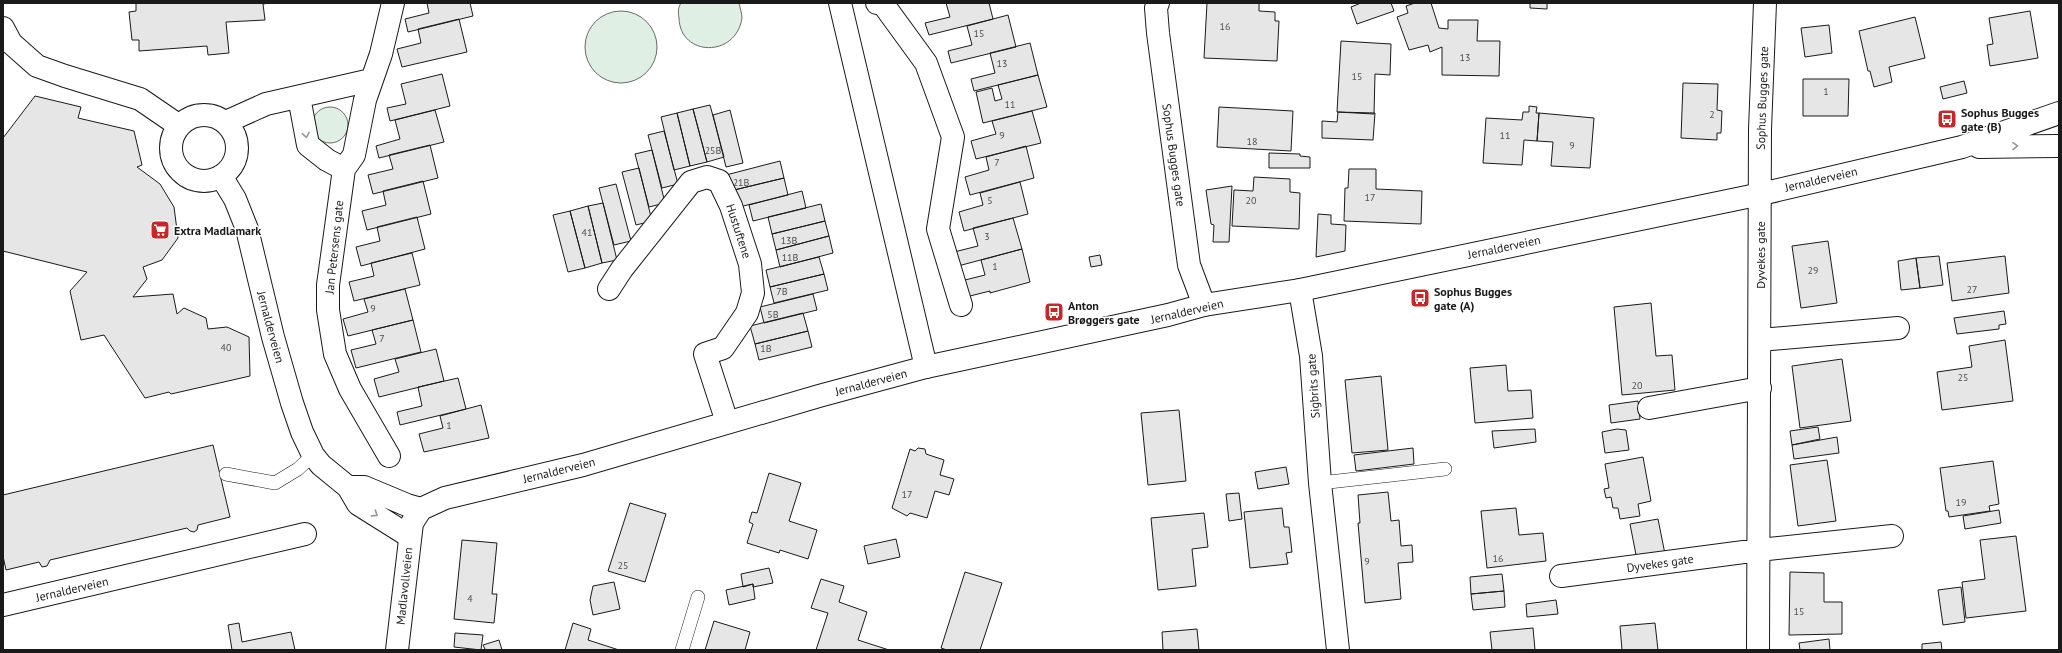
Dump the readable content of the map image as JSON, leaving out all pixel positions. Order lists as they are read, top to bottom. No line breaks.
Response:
{"streets":{"street":["Sophus Bugges gate","Jernalderveien","Hustuftene","Jan Petersens gate","Dyvekes gate","Sigbrits gate","Madlavollveien"]},"crossings":[["Sophus Bugges gate","Jernalderveien"],["Sophus Bugges gate","Dyvekes gate"],["Jernalderveien","Hustuftene"],["Jernalderveien","Dyvekes gate"],["Jernalderveien","Sigbrits gate"],["Jernalderveien","Madlavollveien"]],"places":{"bus stop":["Sophus Bugges gate (B)","Sophus Bugges gate (A)","Anton Brøggers gate"],"supermarket":["Extra Madlamark"]},"house_numbers":["16","15","13","13","15","1","11","2","9","11","18","9","25B","7","21B","17","5","20","41","3","13B","11B","1","29","27","7B","9","5B","7","40","1B","25","20","1","17","19","16","9","25","4","15"]}
